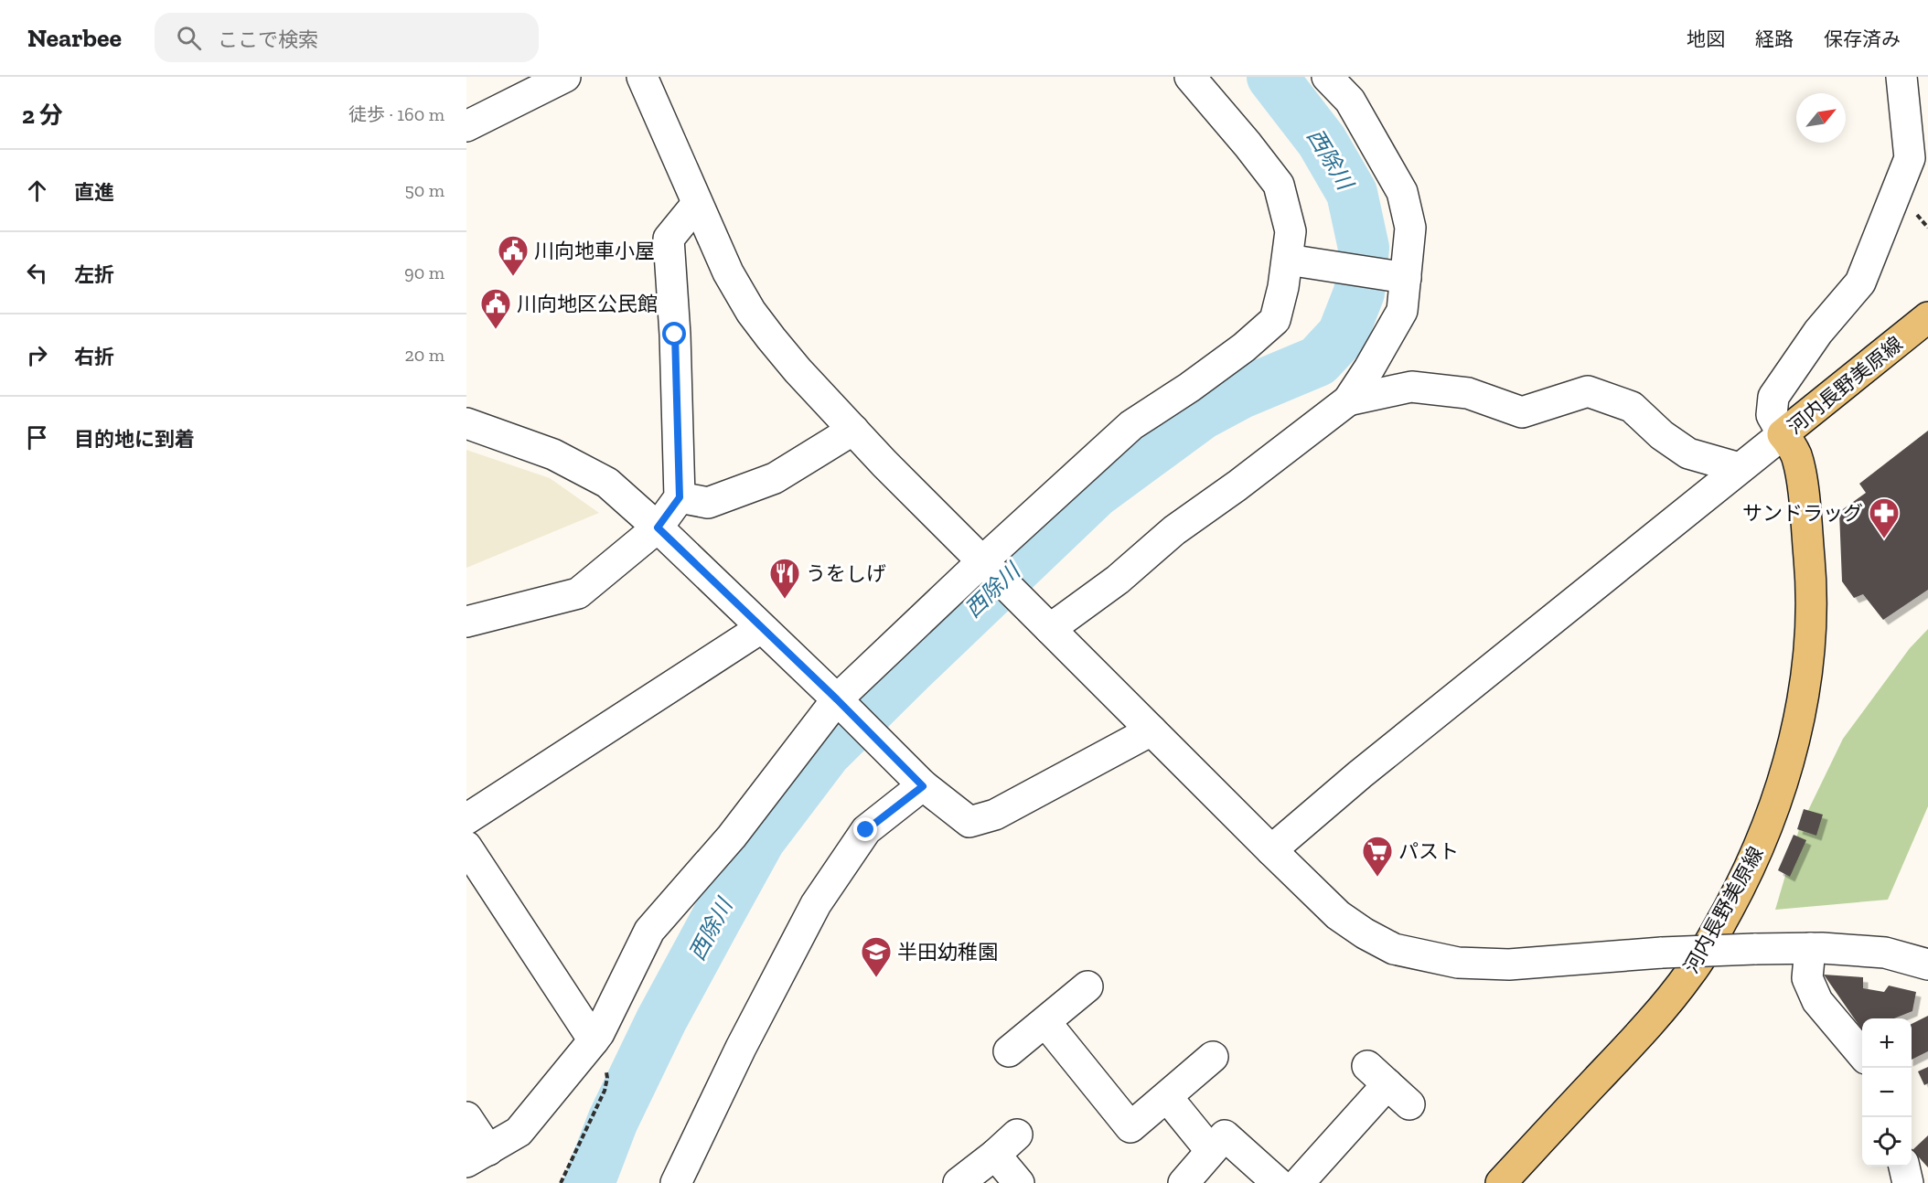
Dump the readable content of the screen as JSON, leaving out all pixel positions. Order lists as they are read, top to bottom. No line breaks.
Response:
{"streets":{"main road":["河内長野美原線"]},"water":["西除川"],"places":{"public building":["川向地車小屋","川向地区公民館"],"pharmacy":["サンドラッグ"],"restaurant":["うをしげ"],"supermarket":["パスト"],"school or university":["半田幼稚園"]},"north":"top right","page":{"header":"Nearbee","search":"ここで検索","nav":["地図","経路","保存済み"],"heading":["2 分","徒歩 · 160 m"],"list":[["直進","50 m"],["左折","90 m"],["右折","20 m"],"目的地に到着"],"map_buttons":["+","−"]}}
